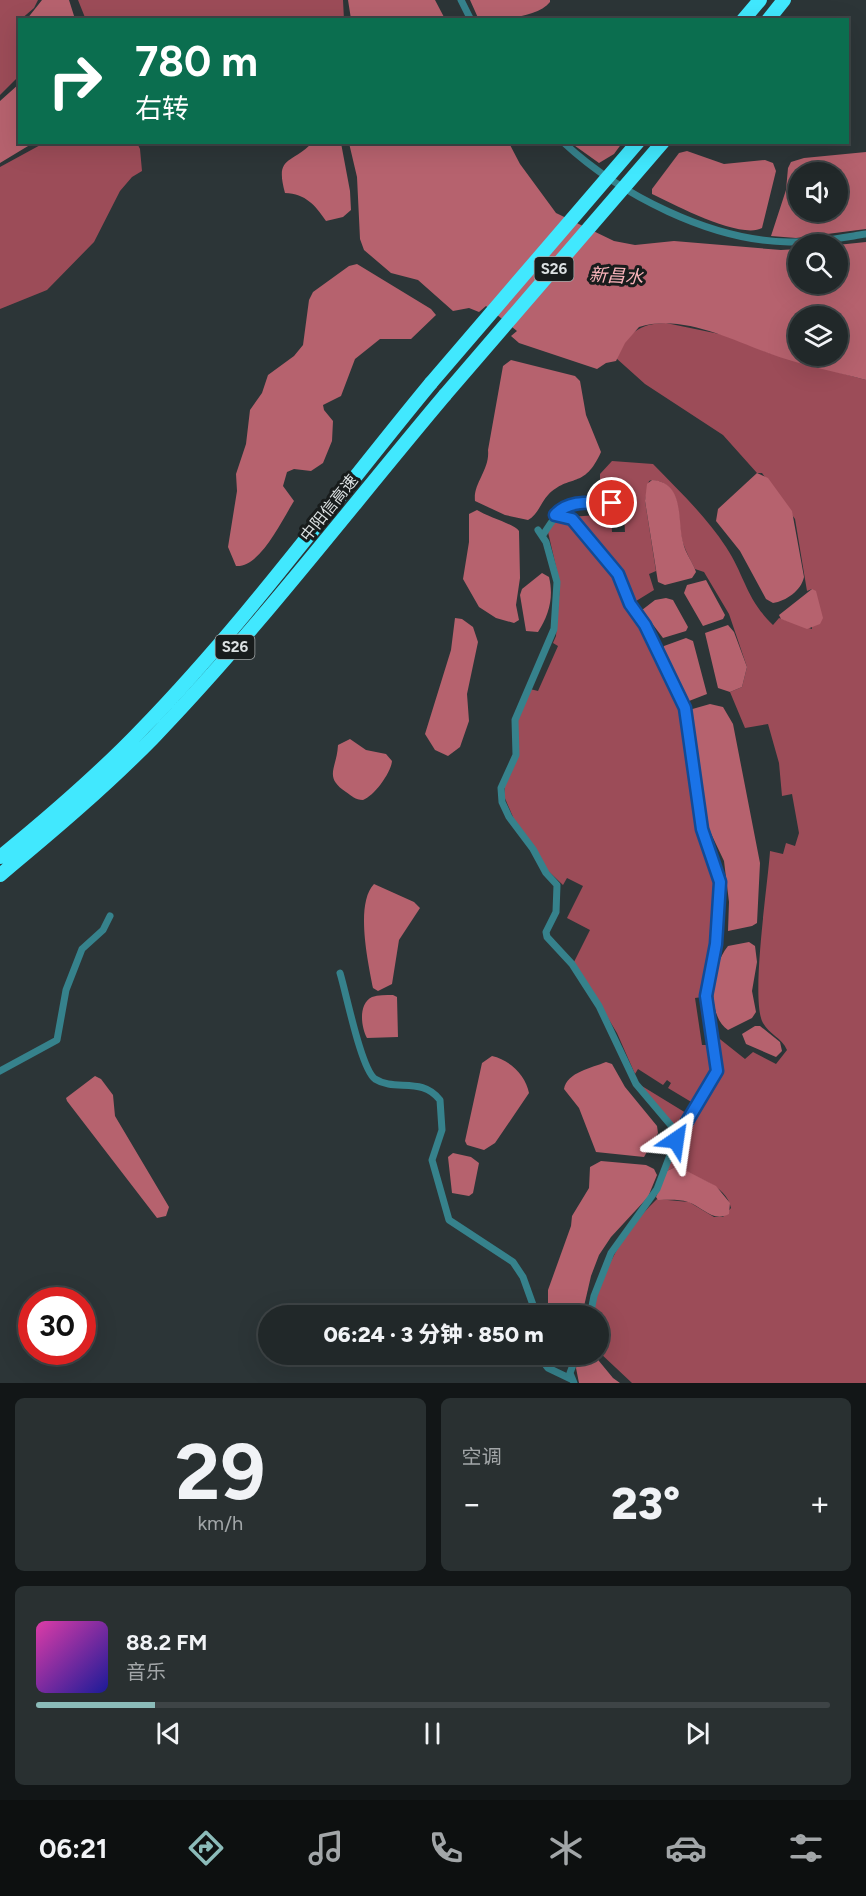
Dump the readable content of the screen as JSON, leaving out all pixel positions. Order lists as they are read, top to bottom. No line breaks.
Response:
{"streets":{"highway":["S26","中阳信高速"]},"water":["新昌水"],"page":{"turn":["780 m","右转"],"limit":"30","trip":"06:24 · 3 分钟 · 850 m","tile":[["29","km/h"],"空调"],"heat":["−","23°","+"],"song":["88.2 FM","音乐"],"tabs":"06:21"}}
